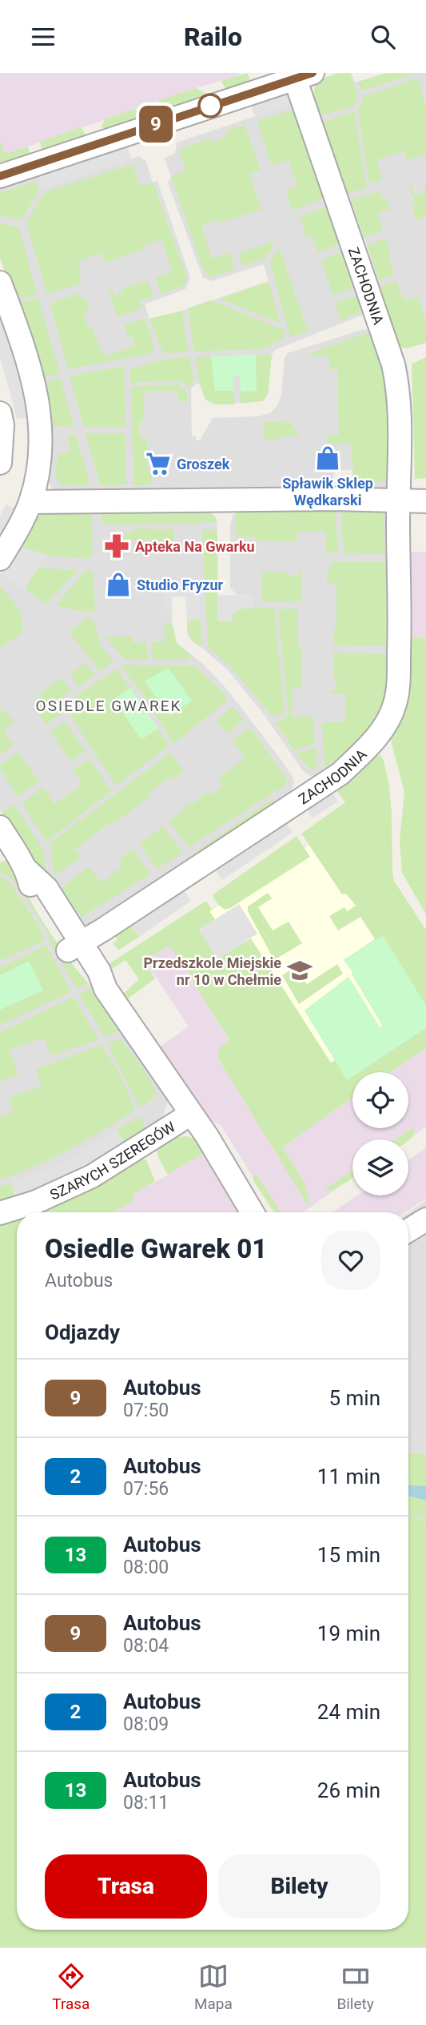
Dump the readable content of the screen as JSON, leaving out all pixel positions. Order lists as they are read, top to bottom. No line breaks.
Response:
{"streets":{"street":["ZACHODNIA","SZARYCH SZEREGÓW"]},"districts":["OSIEDLE GWAREK"],"places":{"shop":["Spławik Sklep Wędkarski","Studio Fryzur"],"supermarket":["Groszek"],"pharmacy":["Apteka Na Gwarku"],"school or university":["Przedszkole Miejskie nr 10 w Chełmie"]},"lines":["bus line 9"],"page":{"header":"Railo","on_map":"9","heading":[["Osiedle Gwarek 01","Autobus"],"Odjazdy"],"list":[{"mark":"9","name":"Autobus","note":"07:50","value":"5 min"},{"mark":"2","name":"Autobus","note":"07:56","value":"11 min"},{"mark":"13","name":"Autobus","note":"08:00","value":"15 min"},{"mark":"9","name":"Autobus","note":"08:04","value":"19 min"},{"mark":"2","name":"Autobus","note":"08:09","value":"24 min"},{"mark":"13","name":"Autobus","note":"08:11","value":"26 min"}],"buttons":["Trasa","Bilety"],"tabs":["Trasa","Mapa","Bilety"]}}
